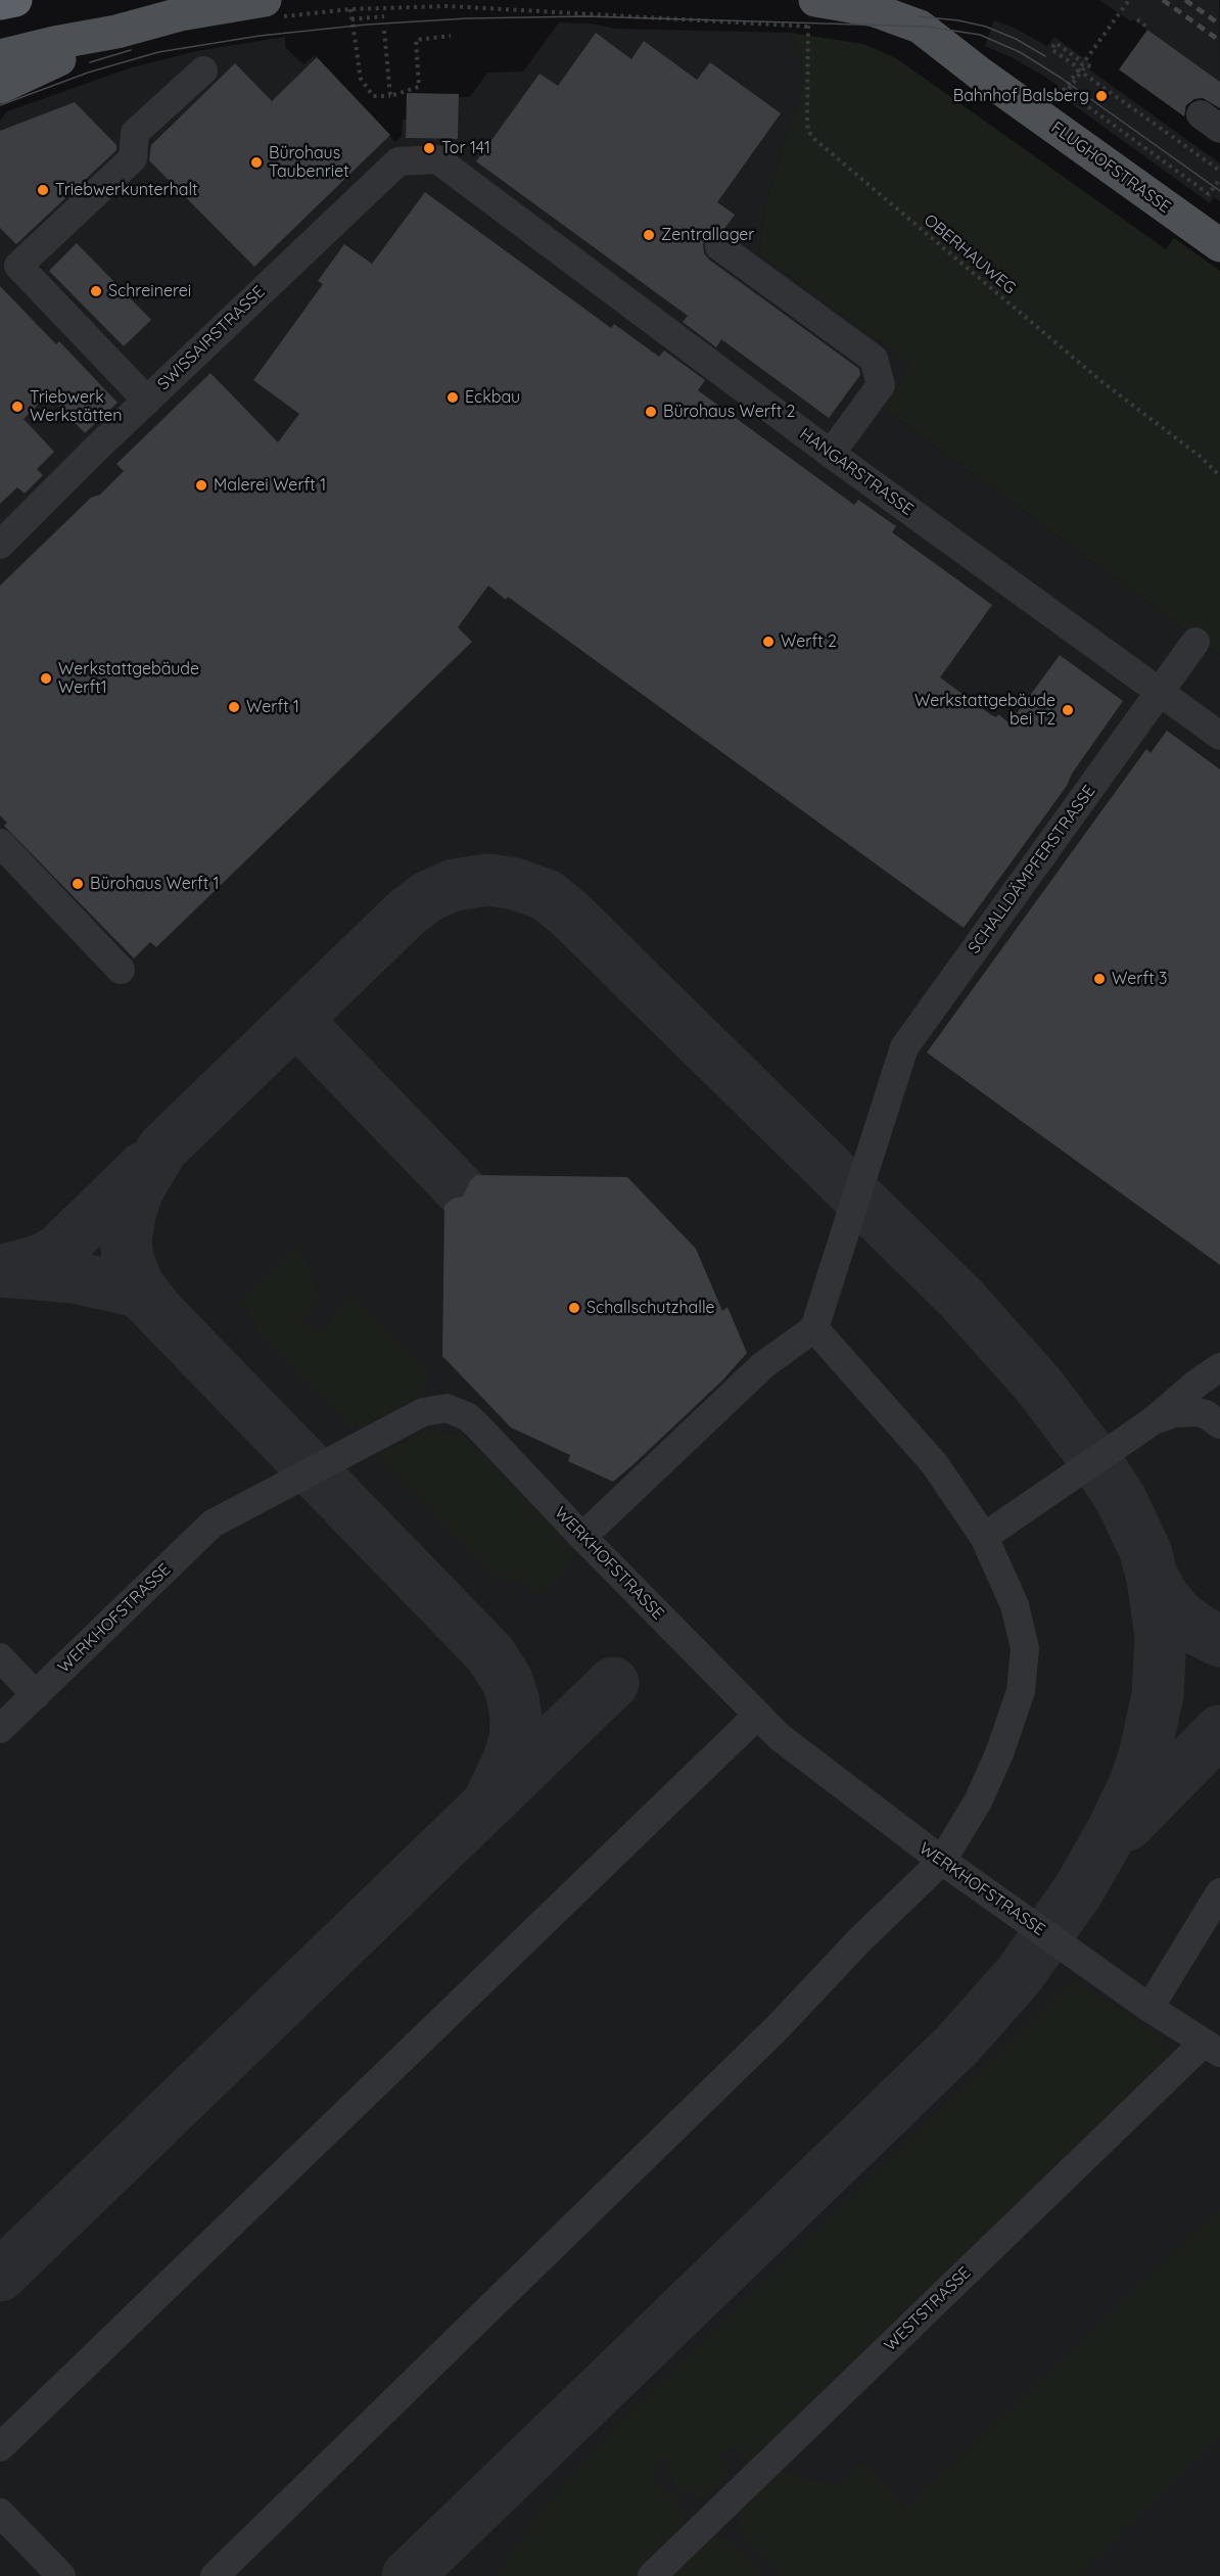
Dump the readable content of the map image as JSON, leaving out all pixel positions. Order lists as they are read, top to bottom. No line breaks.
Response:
{"streets":{"main road":["FLUGHOFSTRASSE"],"lane":["SWISSAIRSTRASSE","HANGARSTRASSE","SCHALLDÄMPFERSTRASSE","WERKHOFSTRASSE","WESTSTRASSE"],"path":["OBERHAUWEG"]},"crossings":[["FLUGHOFSTRASSE","OBERHAUWEG"],["SWISSAIRSTRASSE","HANGARSTRASSE"],["HANGARSTRASSE","SCHALLDÄMPFERSTRASSE"],["WERKHOFSTRASSE","WESTSTRASSE"]],"places":["Bahnhof Balsberg","Tor 141","Bürohaus Taubenriet","Triebwerkunterhalt","Zentrallager","Schreinerei","Eckbau","Triebwerk Werkstätten","Bürohaus Werft 2","Malerei Werft 1","Werft 2","Werkstattgebäude Werft1","Werft 1","Werkstattgebäude bei T2","Bürohaus Werft 1","Werft 3","Schallschutzhalle"]}
